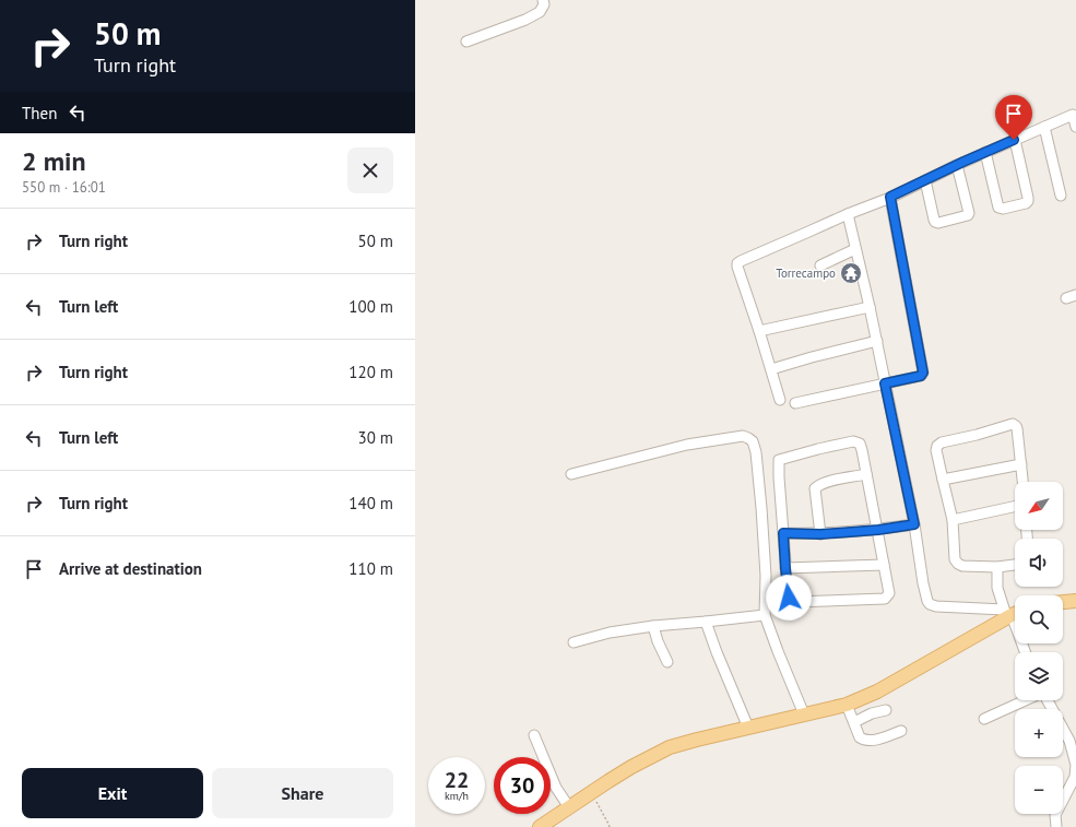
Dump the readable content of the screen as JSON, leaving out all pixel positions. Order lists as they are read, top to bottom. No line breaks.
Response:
{"places":{"temple":["Torrecampo"]},"north":"bottom left","page":{"turn":["50 m","Turn right"],"then":"Then","heading":["2 min","550 m · 16:01"],"list":[{"name":"Turn right","value":"50 m"},{"name":"Turn left","value":"100 m"},{"name":"Turn right","value":"120 m"},{"name":"Turn left","value":"30 m"},{"name":"Turn right","value":"140 m"},{"name":"Arrive at destination","value":"110 m"}],"map_buttons":["+","−"],"speed":"22 km/h","limit":"30","buttons":["Exit","Share"]}}
